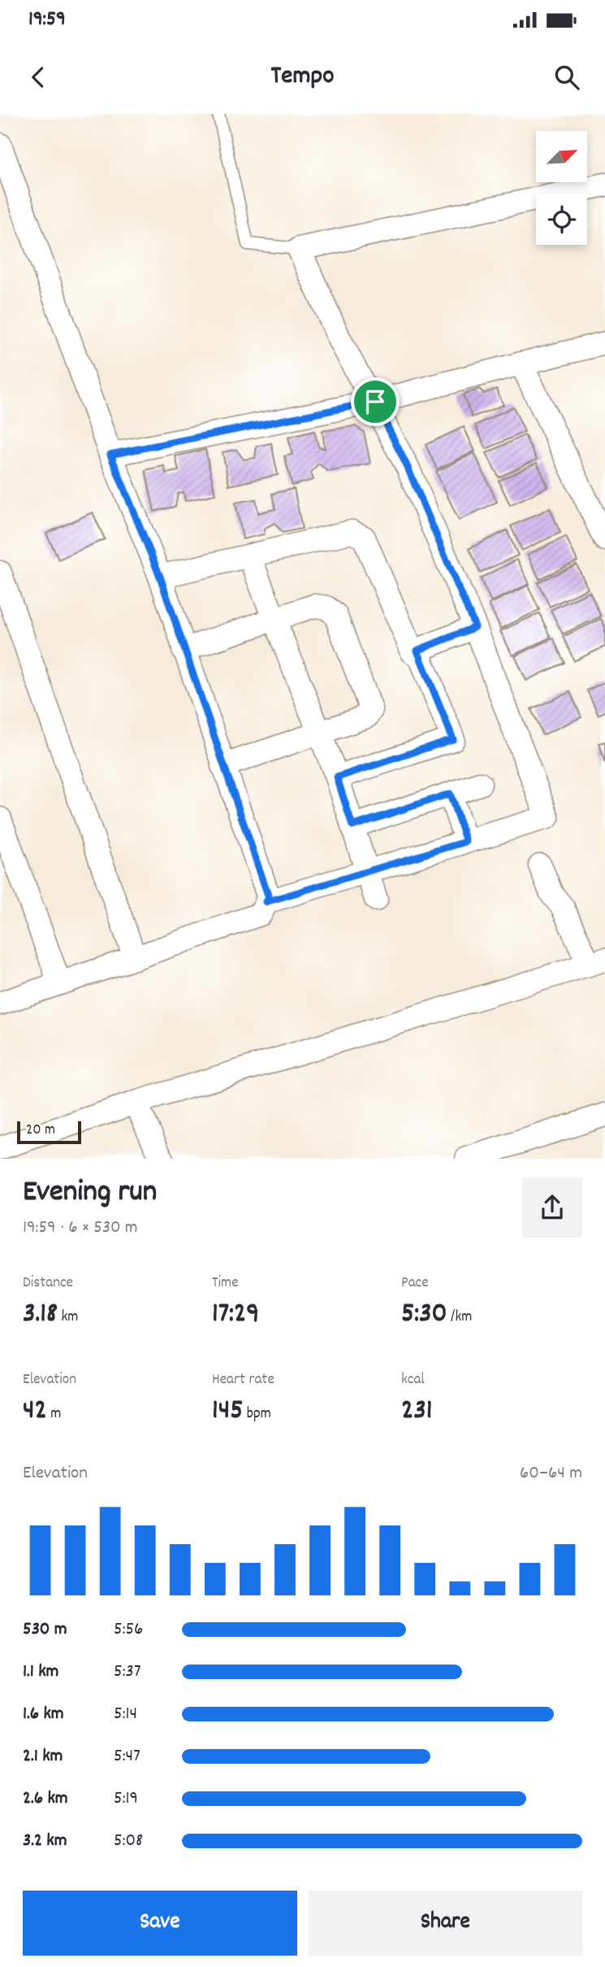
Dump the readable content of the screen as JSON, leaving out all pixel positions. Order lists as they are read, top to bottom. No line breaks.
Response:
{"scale_bar":"20 m","north":"top right","page":{"status":"19:59","header":"Tempo","scale":"20 m","heading":["Evening run","19:59 · 6 × 530 m"],"stats":[["Distance","3.18 km"],["Time","17:29"],["Pace","5:30 /km"],["Elevation","42 m"],["Heart rate","145 bpm"],["kcal","231"]],"chart":["Elevation","60–64 m"],"list":[{"name":"530 m","note":"5:56"},{"name":"1.1 km","note":"5:37"},{"name":"1.6 km","note":"5:14"},{"name":"2.1 km","note":"5:47"},{"name":"2.6 km","note":"5:19"},{"name":"3.2 km","note":"5:08"}],"buttons":["Save","Share"]}}
